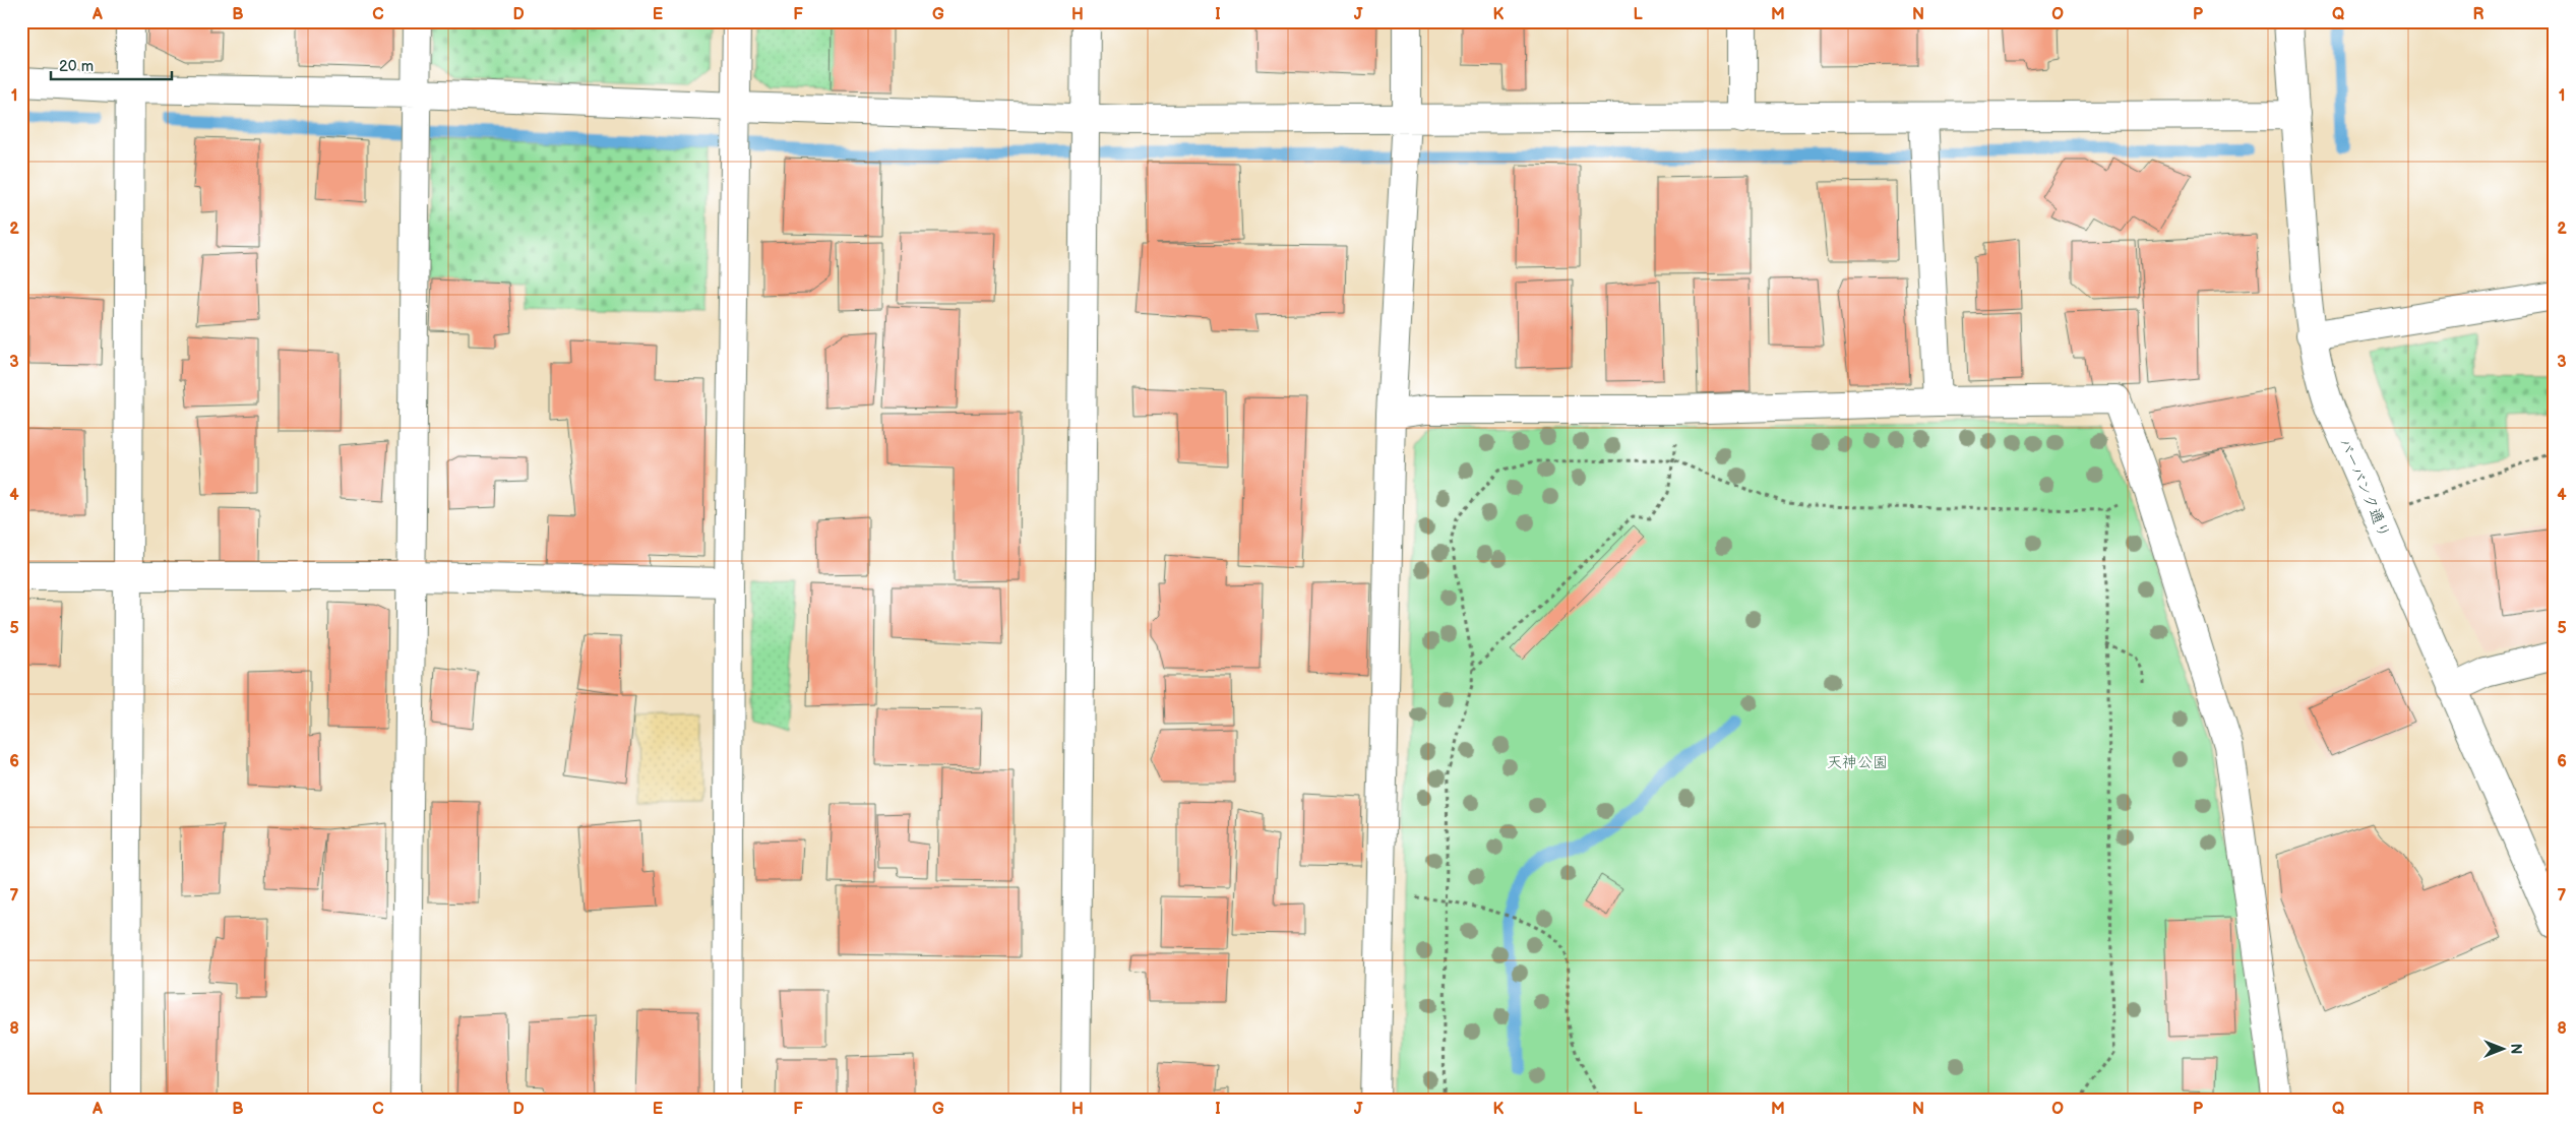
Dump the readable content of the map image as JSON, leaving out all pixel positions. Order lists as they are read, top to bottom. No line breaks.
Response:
{"streets":{"street":["バーバンク通り"]},"parks":["天神公園"],"scale_bar":"20 m","north":"right","grid":{"columns":["A","B","C","D","E","F","G","H","I","J","K","L","M","N","O","P","Q","R"],"rows":["1","2","3","4","5","6","7","8"]}}
